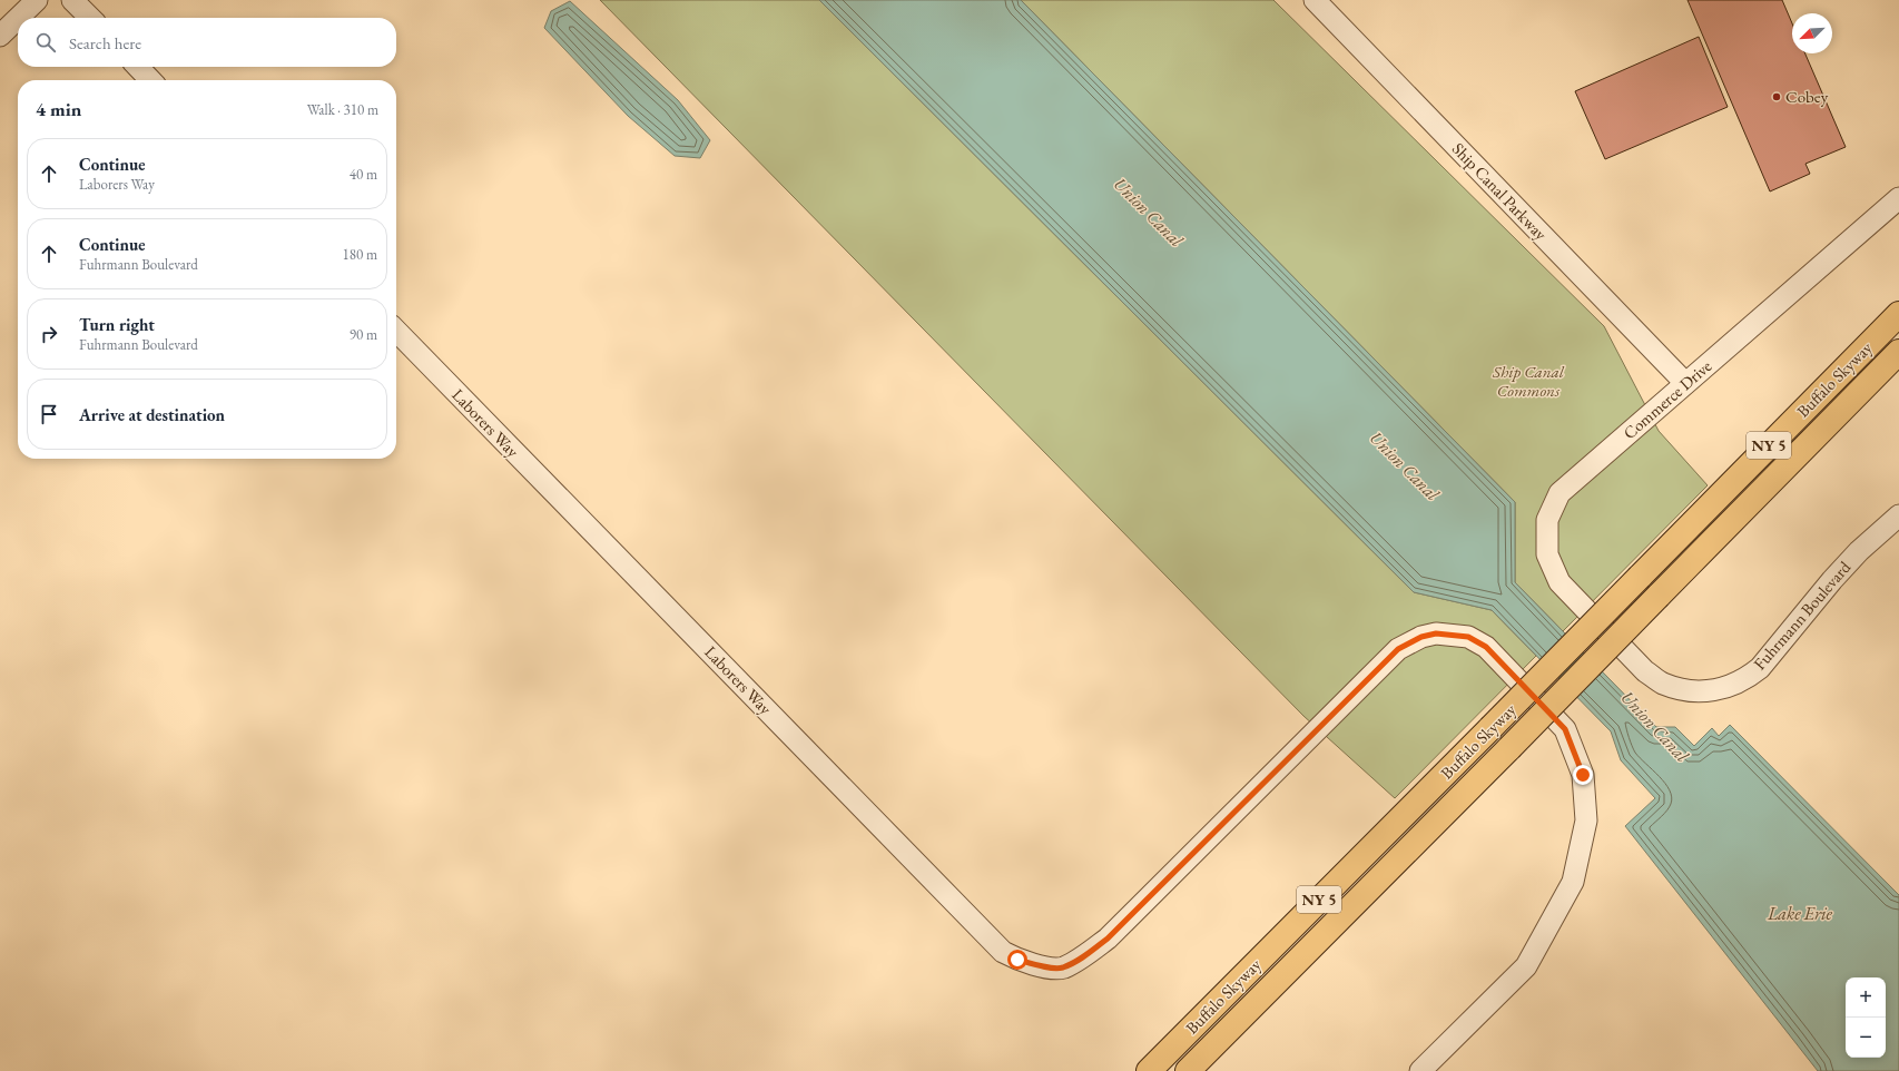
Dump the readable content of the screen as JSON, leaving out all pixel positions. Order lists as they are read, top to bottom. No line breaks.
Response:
{"streets":{"highway":["Buffalo Skyway","NY 5"],"street":["Ship Canal Parkway","Commerce Drive","Laborers Way","Fuhrmann Boulevard"]},"crossings":[["Ship Canal Parkway","Commerce Drive"],["Commerce Drive","Fuhrmann Boulevard"]],"water":["Union Canal","Lake Erie"],"parks":["Ship Canal Commons"],"places":["Cobey"],"north":"bottom left","page":{"search":"Search here","heading":["4 min","Walk · 310 m"],"list":[["Continue","Laborers Way","40 m"],["Continue","Fuhrmann Boulevard","180 m"],["Turn right","Fuhrmann Boulevard","90 m"],"Arrive at destination"],"map_buttons":["+","−"]}}
